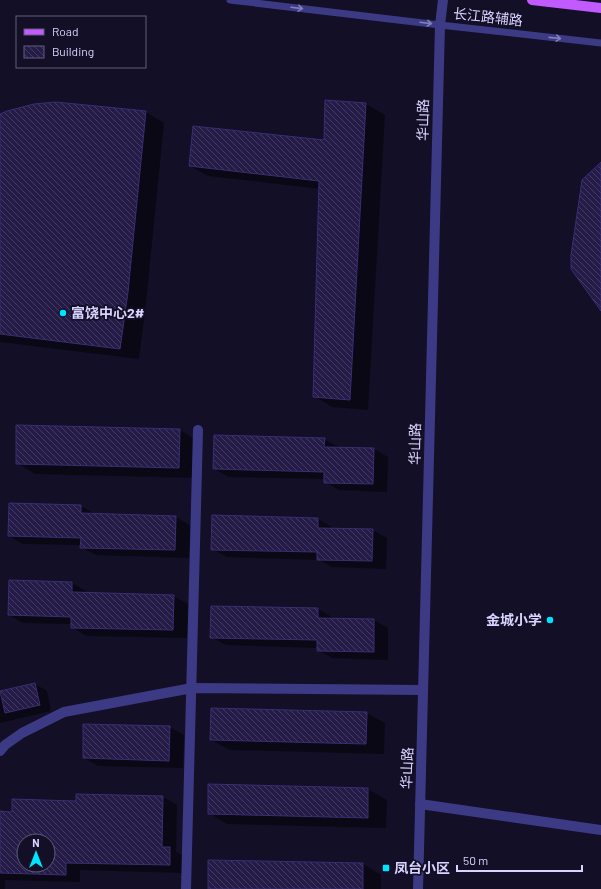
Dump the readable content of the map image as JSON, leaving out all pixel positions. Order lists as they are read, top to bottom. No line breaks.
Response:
{"streets":{"street":["华山路"],"lane":["长江路辅路"]},"crossings":[["长江路辅路","华山路"]],"one_way":["长江路辅路"],"places":{"other":["富饶中心2#","金城小学"],"transit":["凤台小区"]},"legend":["Road","Building"],"scale_bar":"50 m","north":"top"}
